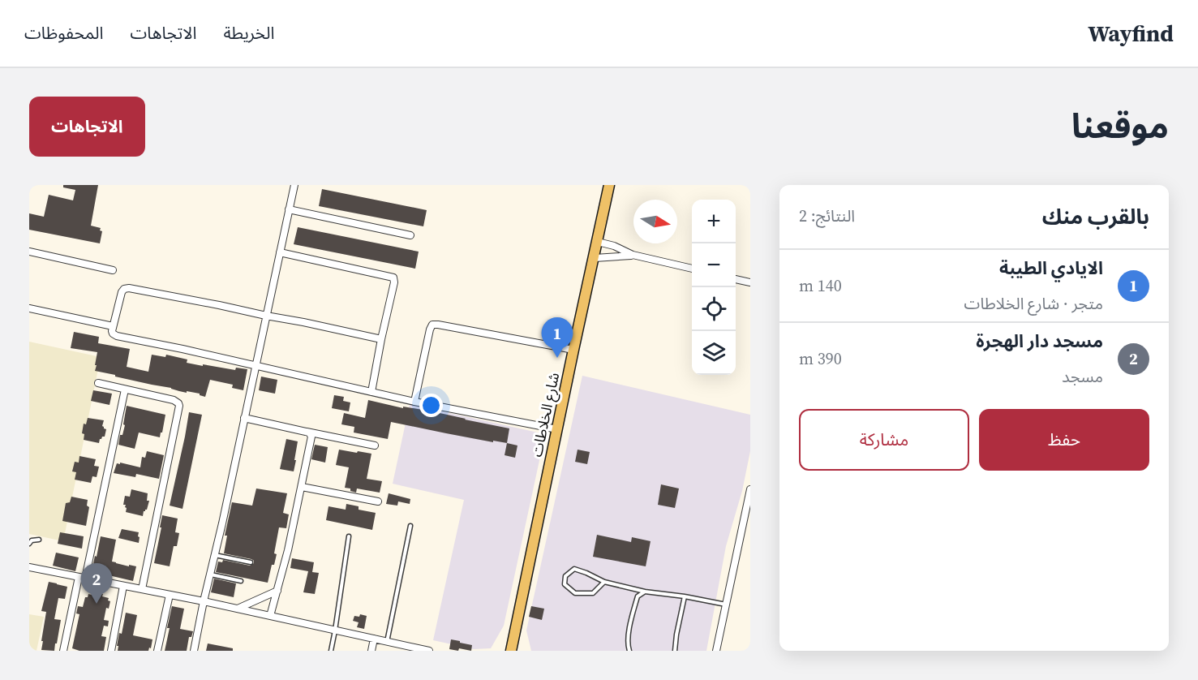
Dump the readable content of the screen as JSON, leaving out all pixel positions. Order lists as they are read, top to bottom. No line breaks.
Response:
{"streets":{"main road":["شارع الخلاطات"]},"north":"right","page":{"header":"Wayfind","nav":["الخريطة","الاتجاهات","المحفوظات"],"title":"موقعنا","buttons":["الاتجاهات",["حفظ","مشاركة"]],"heading":["بالقرب منك","النتائج: 2"],"map_buttons":["+","−"],"list":[{"mark":"1","name":"الايادي الطيبة","note":"متجر · شارع الخلاطات","value":"140 m"},{"mark":"2","name":"مسجد دار الهجرة","note":"مسجد","value":"390 m"}],"pins":["1","2"]}}
